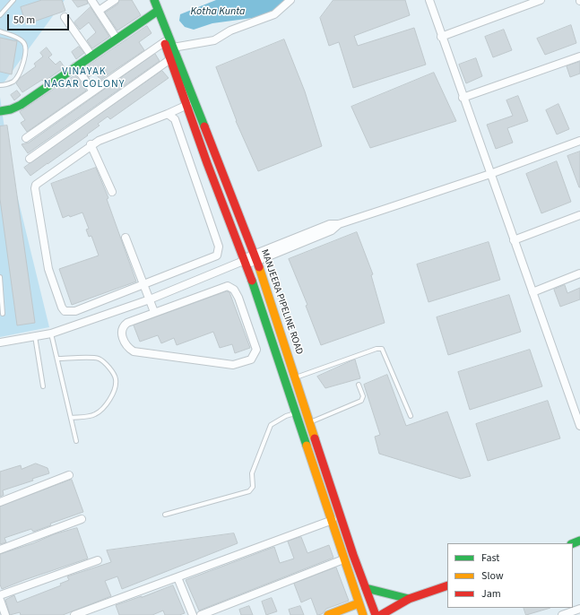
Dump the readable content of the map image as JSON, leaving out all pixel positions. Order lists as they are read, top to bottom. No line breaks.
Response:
{"streets":{"main road":["MANJEERA PIPELINE ROAD"]},"districts":["VINAYAK NAGAR COLONY"],"water":["Kotha Kunta"],"legend":["Fast","Slow","Jam"],"scale_bar":"50 m"}
